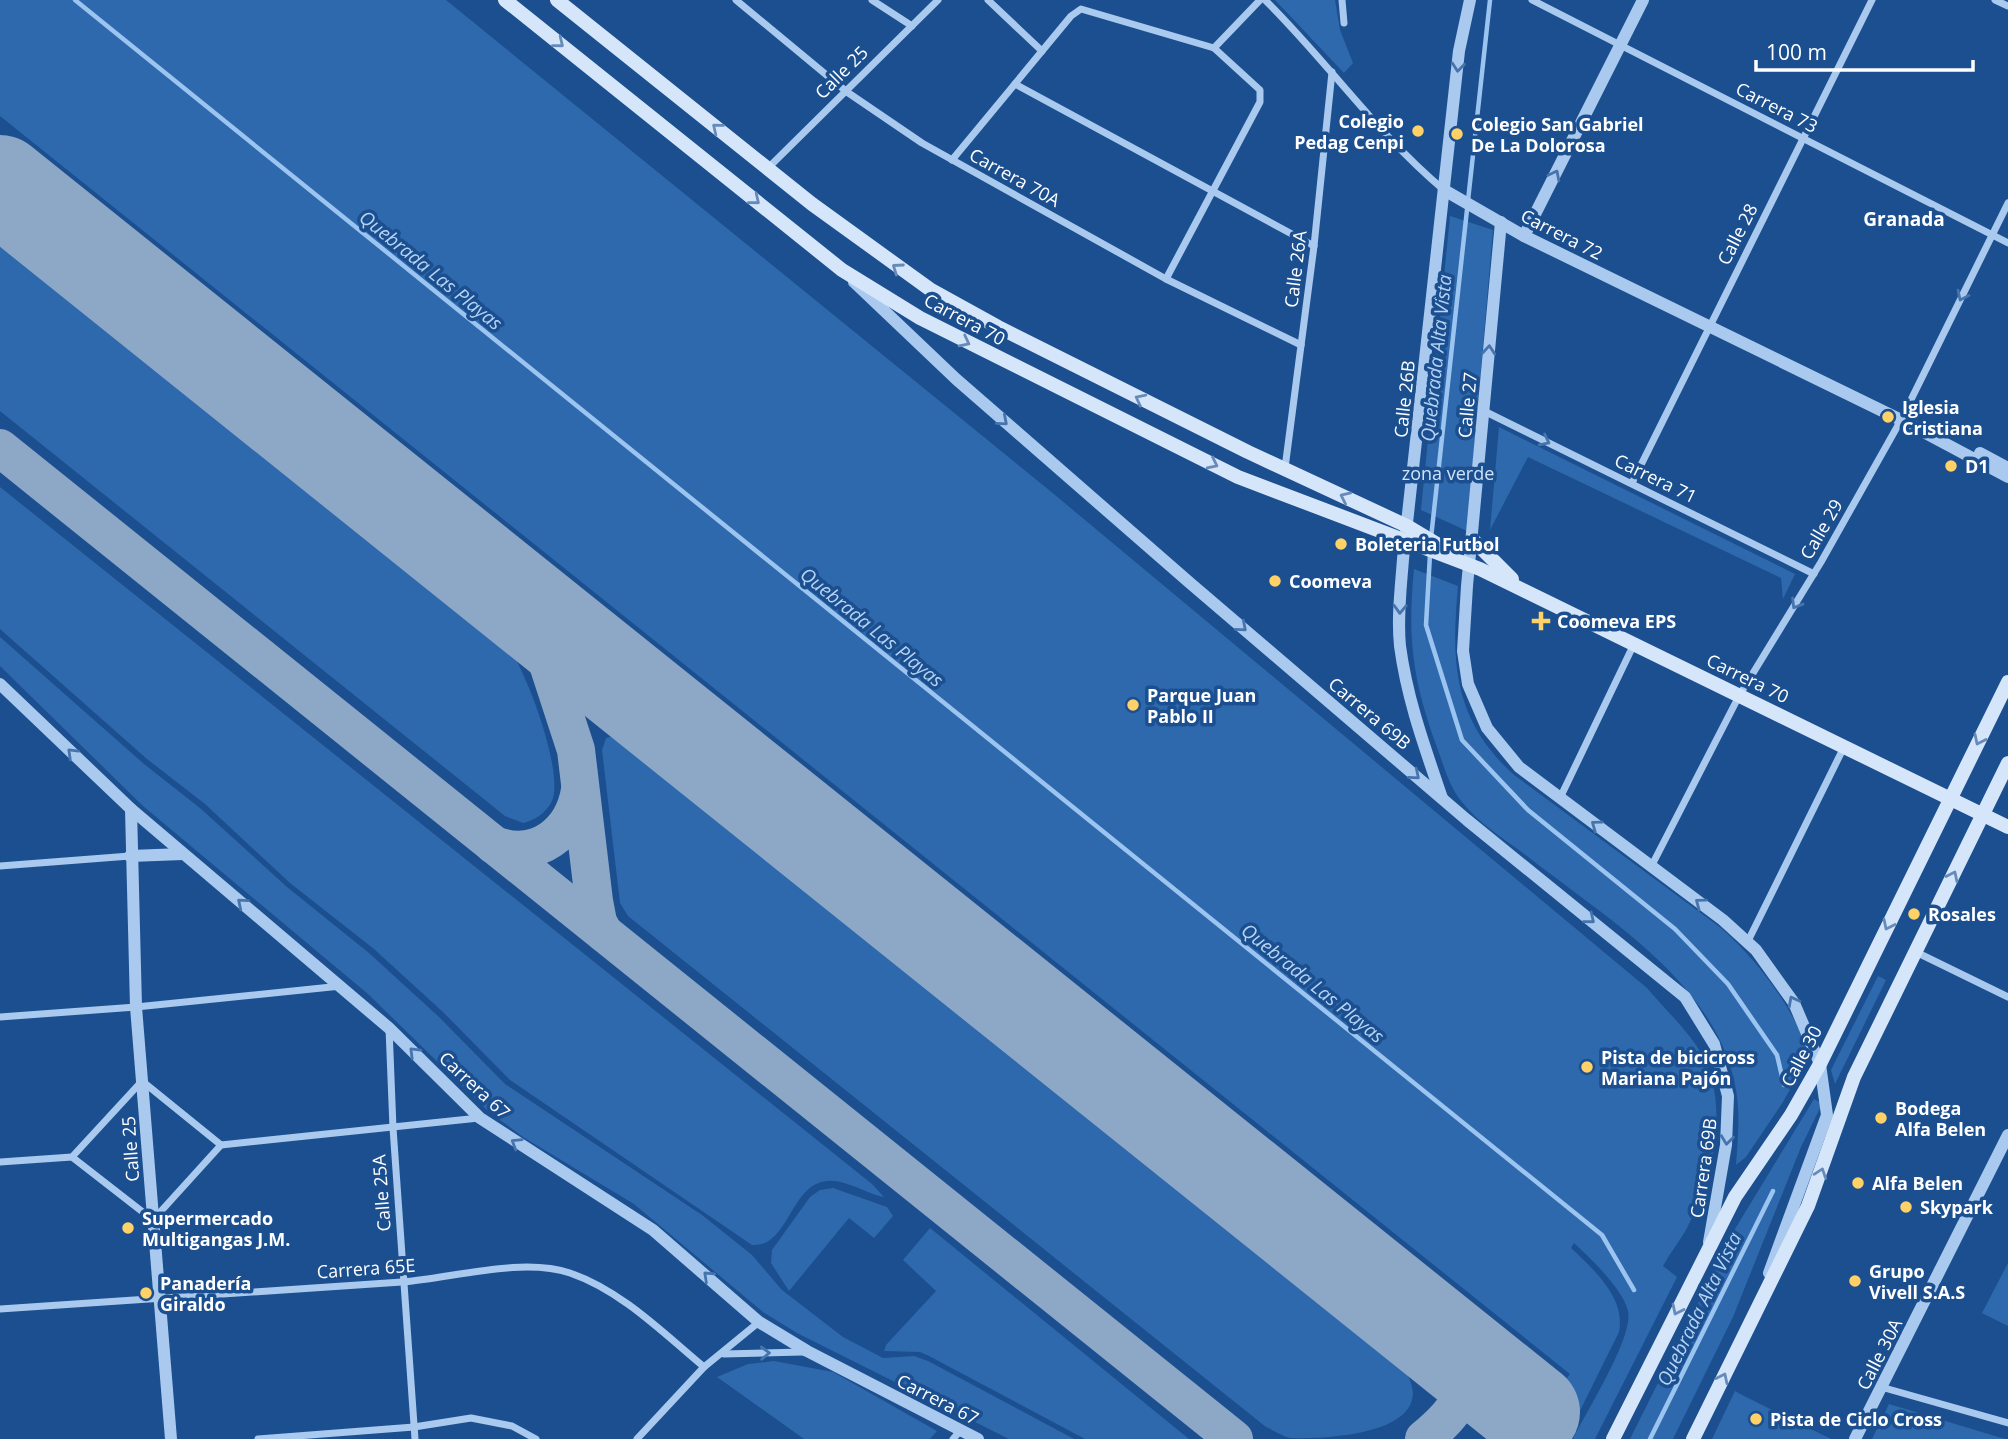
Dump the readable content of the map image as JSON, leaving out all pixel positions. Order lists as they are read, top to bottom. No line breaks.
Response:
{"streets":{"main road":["Carrera 70","Calle 30"],"street":["Calle 25","Carrera 73","Carrera 70A","Carrera 72","Calle 28","Calle 26A","Calle 26B","Calle 27","Carrera 71","Calle 29","Carrera 69B","Carrera 67","Calle 25A","Carrera 65E","Calle 30A"]},"crossings":[["Calle 25","Carrera 70A"],["Calle 25","Carrera 70"],["Calle 25","Carrera 67"],["Calle 25","Carrera 65E"],["Carrera 73","Calle 28"],["Carrera 73","Calle 29"],["Carrera 70A","Calle 26A"],["Carrera 72","Calle 28"],["Carrera 72","Calle 26A"],["Carrera 72","Calle 26B"],["Carrera 72","Calle 27"],["Carrera 72","Calle 29"],["Calle 28","Carrera 71"],["Calle 26A","Carrera 70"],["Carrera 70","Calle 26B"],["Carrera 70","Calle 27"],["Carrera 70","Calle 29"],["Carrera 70","Carrera 69B"],["Carrera 70","Calle 30"],["Calle 26B","Carrera 69B"],["Calle 27","Carrera 71"],["Carrera 71","Calle 29"],["Carrera 69B","Calle 30"],["Carrera 67","Calle 25A"],["Calle 25A","Carrera 65E"]],"one_way":["Calle 26B","Carrera 71","Calle 29","Carrera 69B","Carrera 67"],"districts":["Granada"],"water":["Quebrada Las Playas","Quebrada Alta Vista"],"parks":["zona verde"],"places":{"other":["Colegio Pedag Cenpi","Colegio San Gabriel De La Dolorosa","Iglesia Cristiana","D1","Boleteria Futbol","Coomeva","Parque Juan Pablo II","Rosales","Pista de bicicross Mariana Pajón","Bodega Alfa Belen","Alfa Belen","Skypark","Supermercado Multigangas J.M.","Grupo Vivell S.A.S","Panadería Giraldo","Pista de Ciclo Cross"],"health":["Coomeva EPS"]},"scale_bar":"100 m"}
